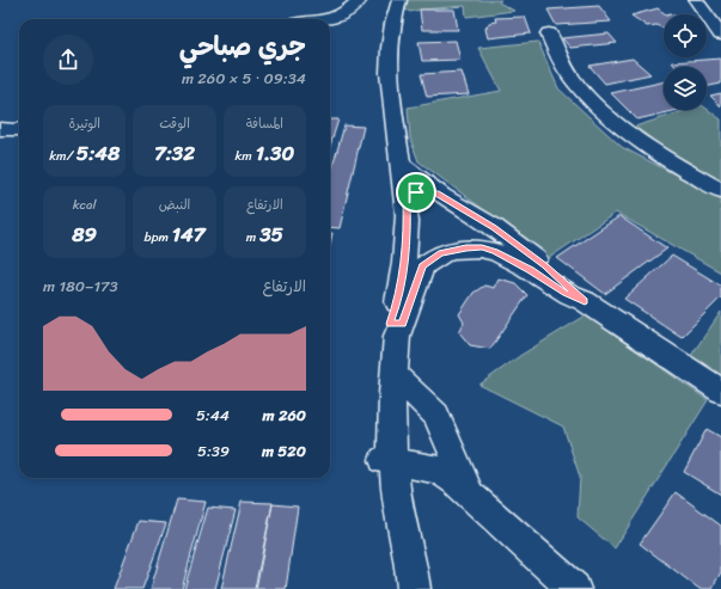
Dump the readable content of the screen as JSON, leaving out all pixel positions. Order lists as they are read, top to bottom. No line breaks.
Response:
{"page":{"heading":["جري صباحي","09:34 · 5 × 260 m"],"stats":[["المسافة","1.30 km"],["الوقت","7:32"],["الوتيرة","5:48 /km"],["الارتفاع","35 m"],["النبض","147 bpm"],["kcal","89"]],"chart":["الارتفاع","173–180 m"],"list":[{"name":"260 m","note":"5:44"},{"name":"520 m","note":"5:39"}]}}
